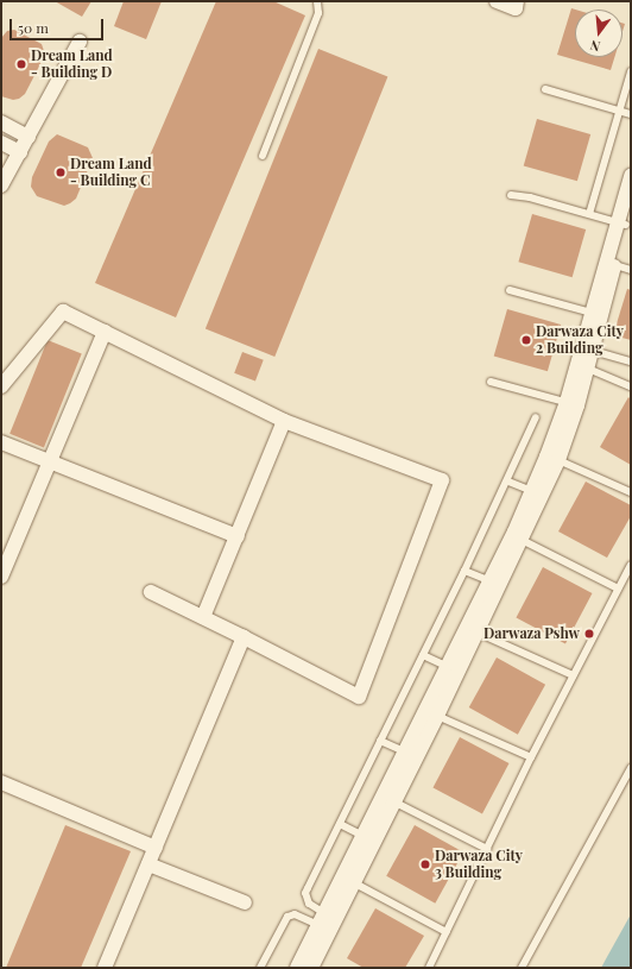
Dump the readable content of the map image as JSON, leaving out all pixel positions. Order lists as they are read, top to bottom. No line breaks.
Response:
{"places":["Dream Land - Building D","Dream Land - Building C","Darwaza City 2 Building","Darwaza Pshw","Darwaza City 3 Building"],"scale_bar":"50 m","north":"bottom"}
